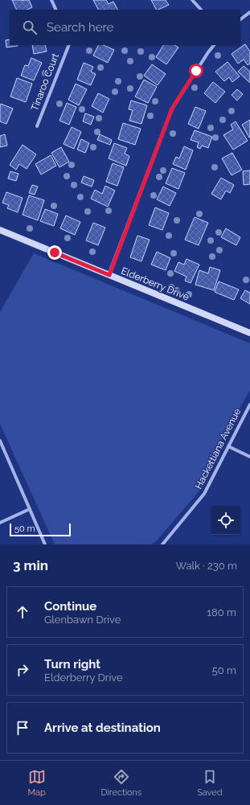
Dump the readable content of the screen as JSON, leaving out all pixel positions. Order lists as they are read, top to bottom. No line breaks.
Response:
{"streets":{"street":["Tinaroo Court","Elderberry Drive","Hackettiana Avenue"]},"scale_bar":"50 m","page":{"search":"Search here","scale":"50 m","heading":["3 min","Walk · 230 m"],"list":[["Continue","Glenbawn Drive","180 m"],["Turn right","Elderberry Drive","50 m"],"Arrive at destination"],"nav":["Map","Directions","Saved"]}}
